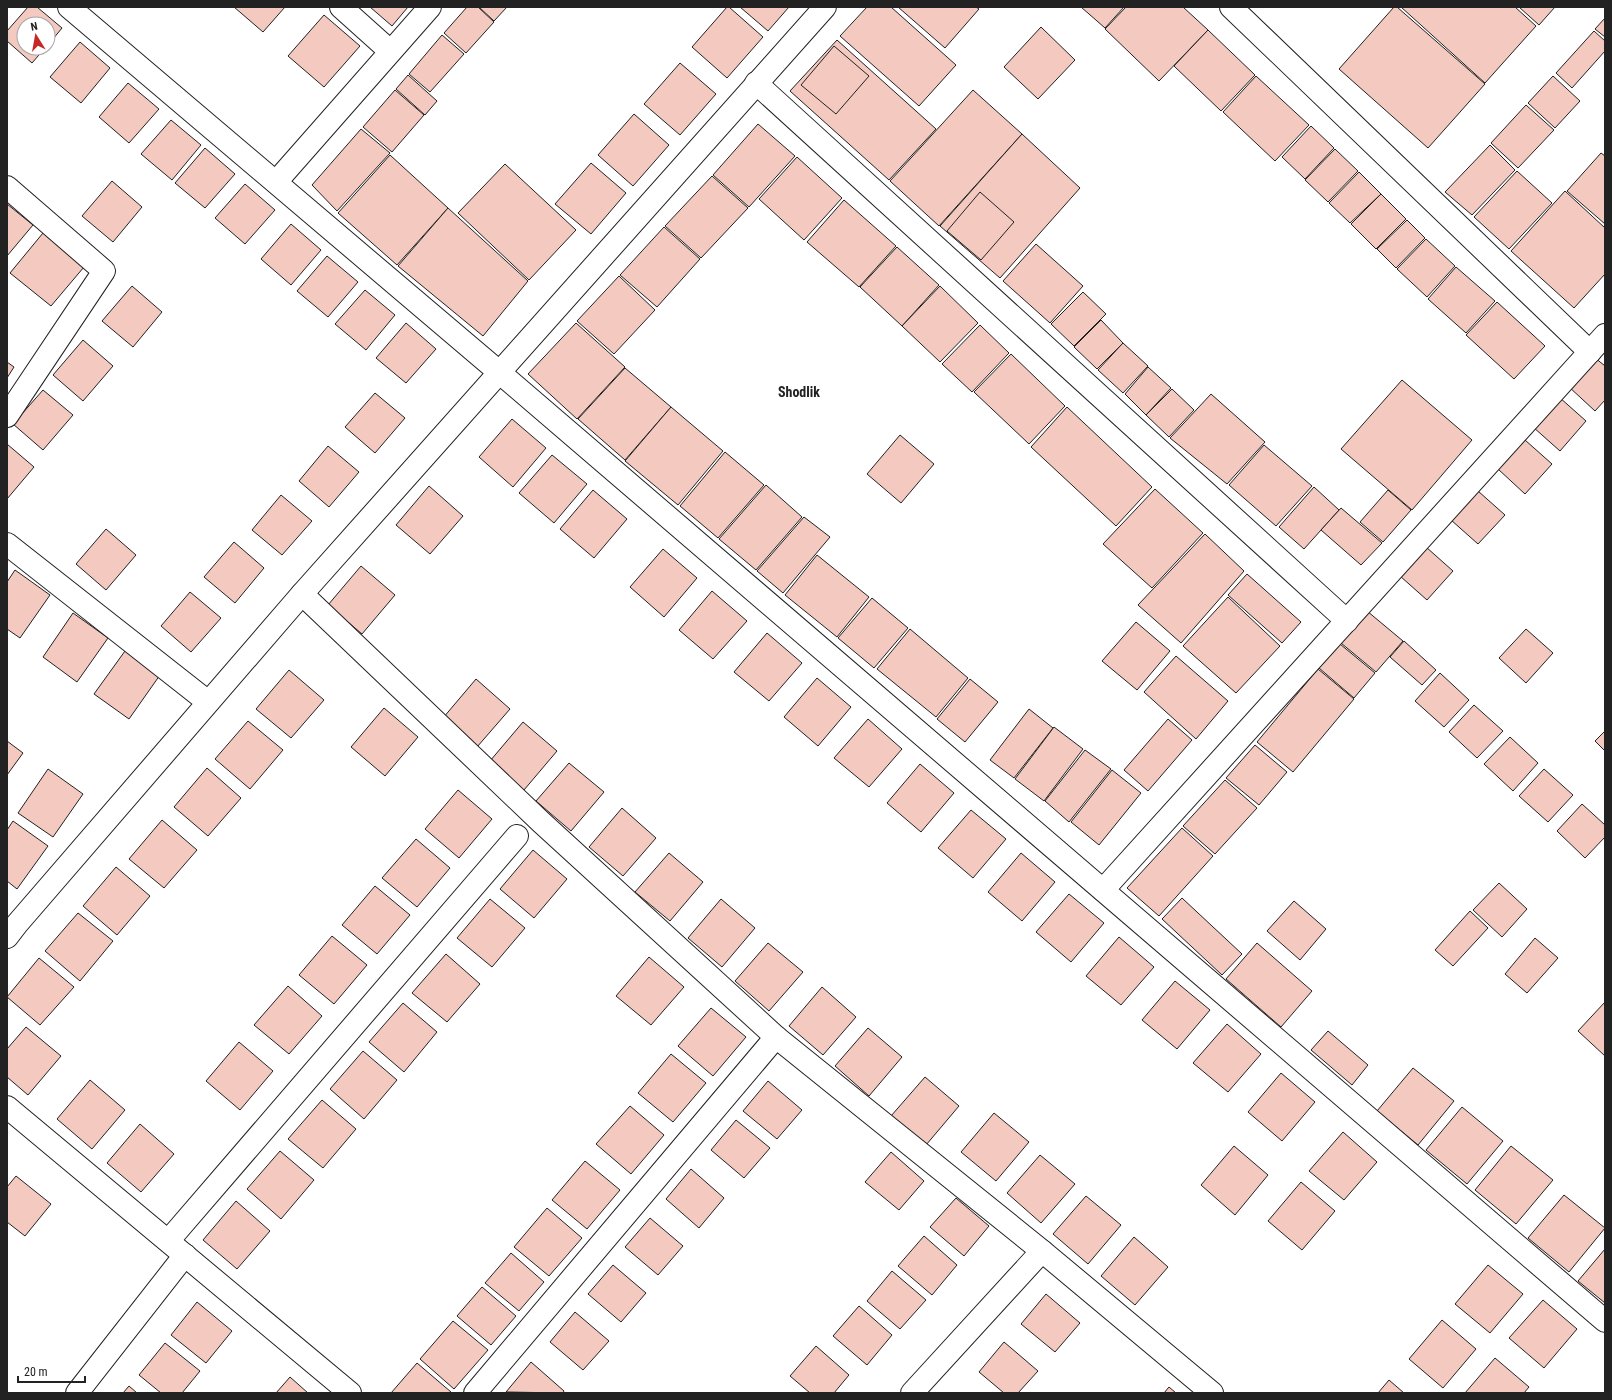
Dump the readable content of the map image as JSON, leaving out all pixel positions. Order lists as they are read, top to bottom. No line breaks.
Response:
{"districts":["Shodlik"],"scale_bar":"20 m","north":"top"}
